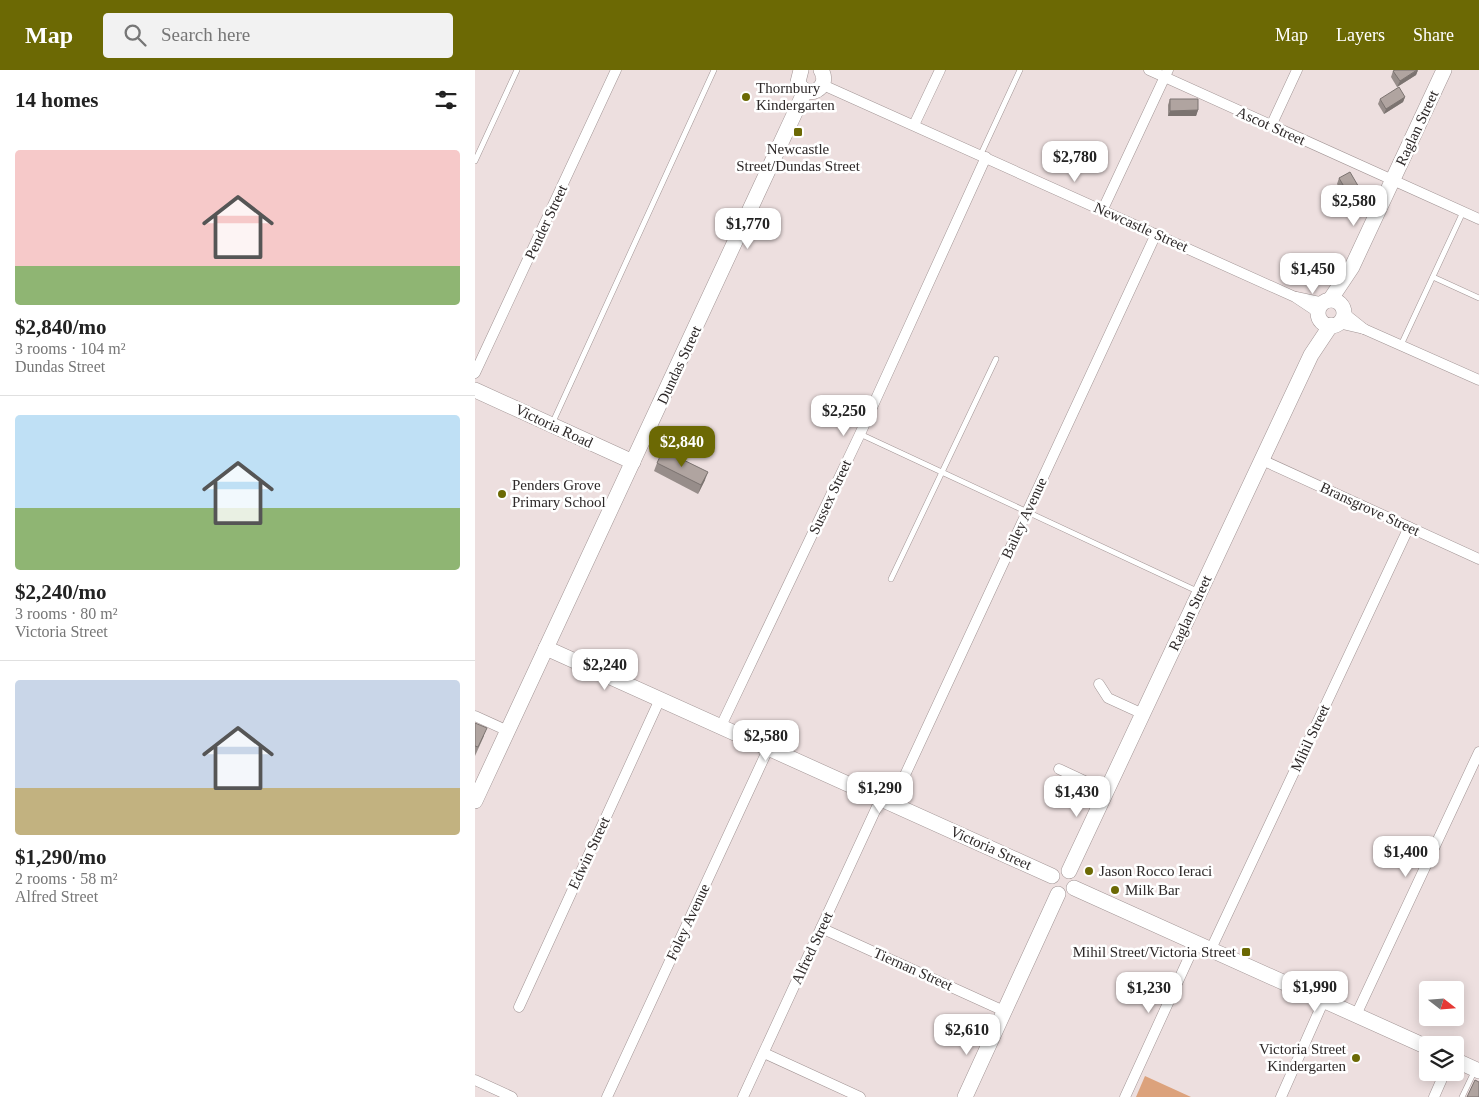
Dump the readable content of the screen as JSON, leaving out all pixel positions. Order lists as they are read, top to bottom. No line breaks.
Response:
{"streets":{"street":["Ascot Street","Raglan Street","Pender Street","Newcastle Street","Dundas Street","Victoria Road","Sussex Street","Bransgrove Street","Bailey Avenue","Mihil Street","Victoria Street","Edwin Street","Foley Avenue","Alfred Street","Tiernan Street"]},"crossings":[["Ascot Street","Raglan Street"],["Raglan Street","Newcastle Street"],["Raglan Street","Bransgrove Street"],["Raglan Street","Victoria Street"],["Newcastle Street","Sussex Street"],["Newcastle Street","Bailey Avenue"],["Dundas Street","Victoria Road"],["Dundas Street","Victoria Street"],["Sussex Street","Victoria Street"],["Bransgrove Street","Mihil Street"],["Bailey Avenue","Victoria Street"],["Bailey Avenue","Alfred Street"],["Victoria Street","Edwin Street"],["Victoria Street","Foley Avenue"],["Victoria Street","Alfred Street"],["Alfred Street","Tiernan Street"]],"places":{"other":["Thornbury Kindergarten","Penders Grove Primary School","Jason Rocco Ieraci","Milk Bar","Victoria Street Kindergarten"],"transit":["Newcastle Street/Dundas Street","Mihil Street/Victoria Street"]},"north":"right","page":{"header":"Map","search":"Search here","nav":["Map","Layers","Share"],"heading":"14 homes","list":[{"name":"$2,840/mo","note":"3 rooms · 104 m² · Dundas Street"},{"name":"$2,240/mo","note":"3 rooms · 80 m² · Victoria Street"},{"name":"$1,290/mo","note":"2 rooms · 58 m² · Alfred Street"}],"price":["$2,780","$2,580","$1,770","$1,450","$2,250","$2,840","$2,240","$2,580","$1,290","$1,430","$1,400","$1,990","$1,230","$2,610"]}}
